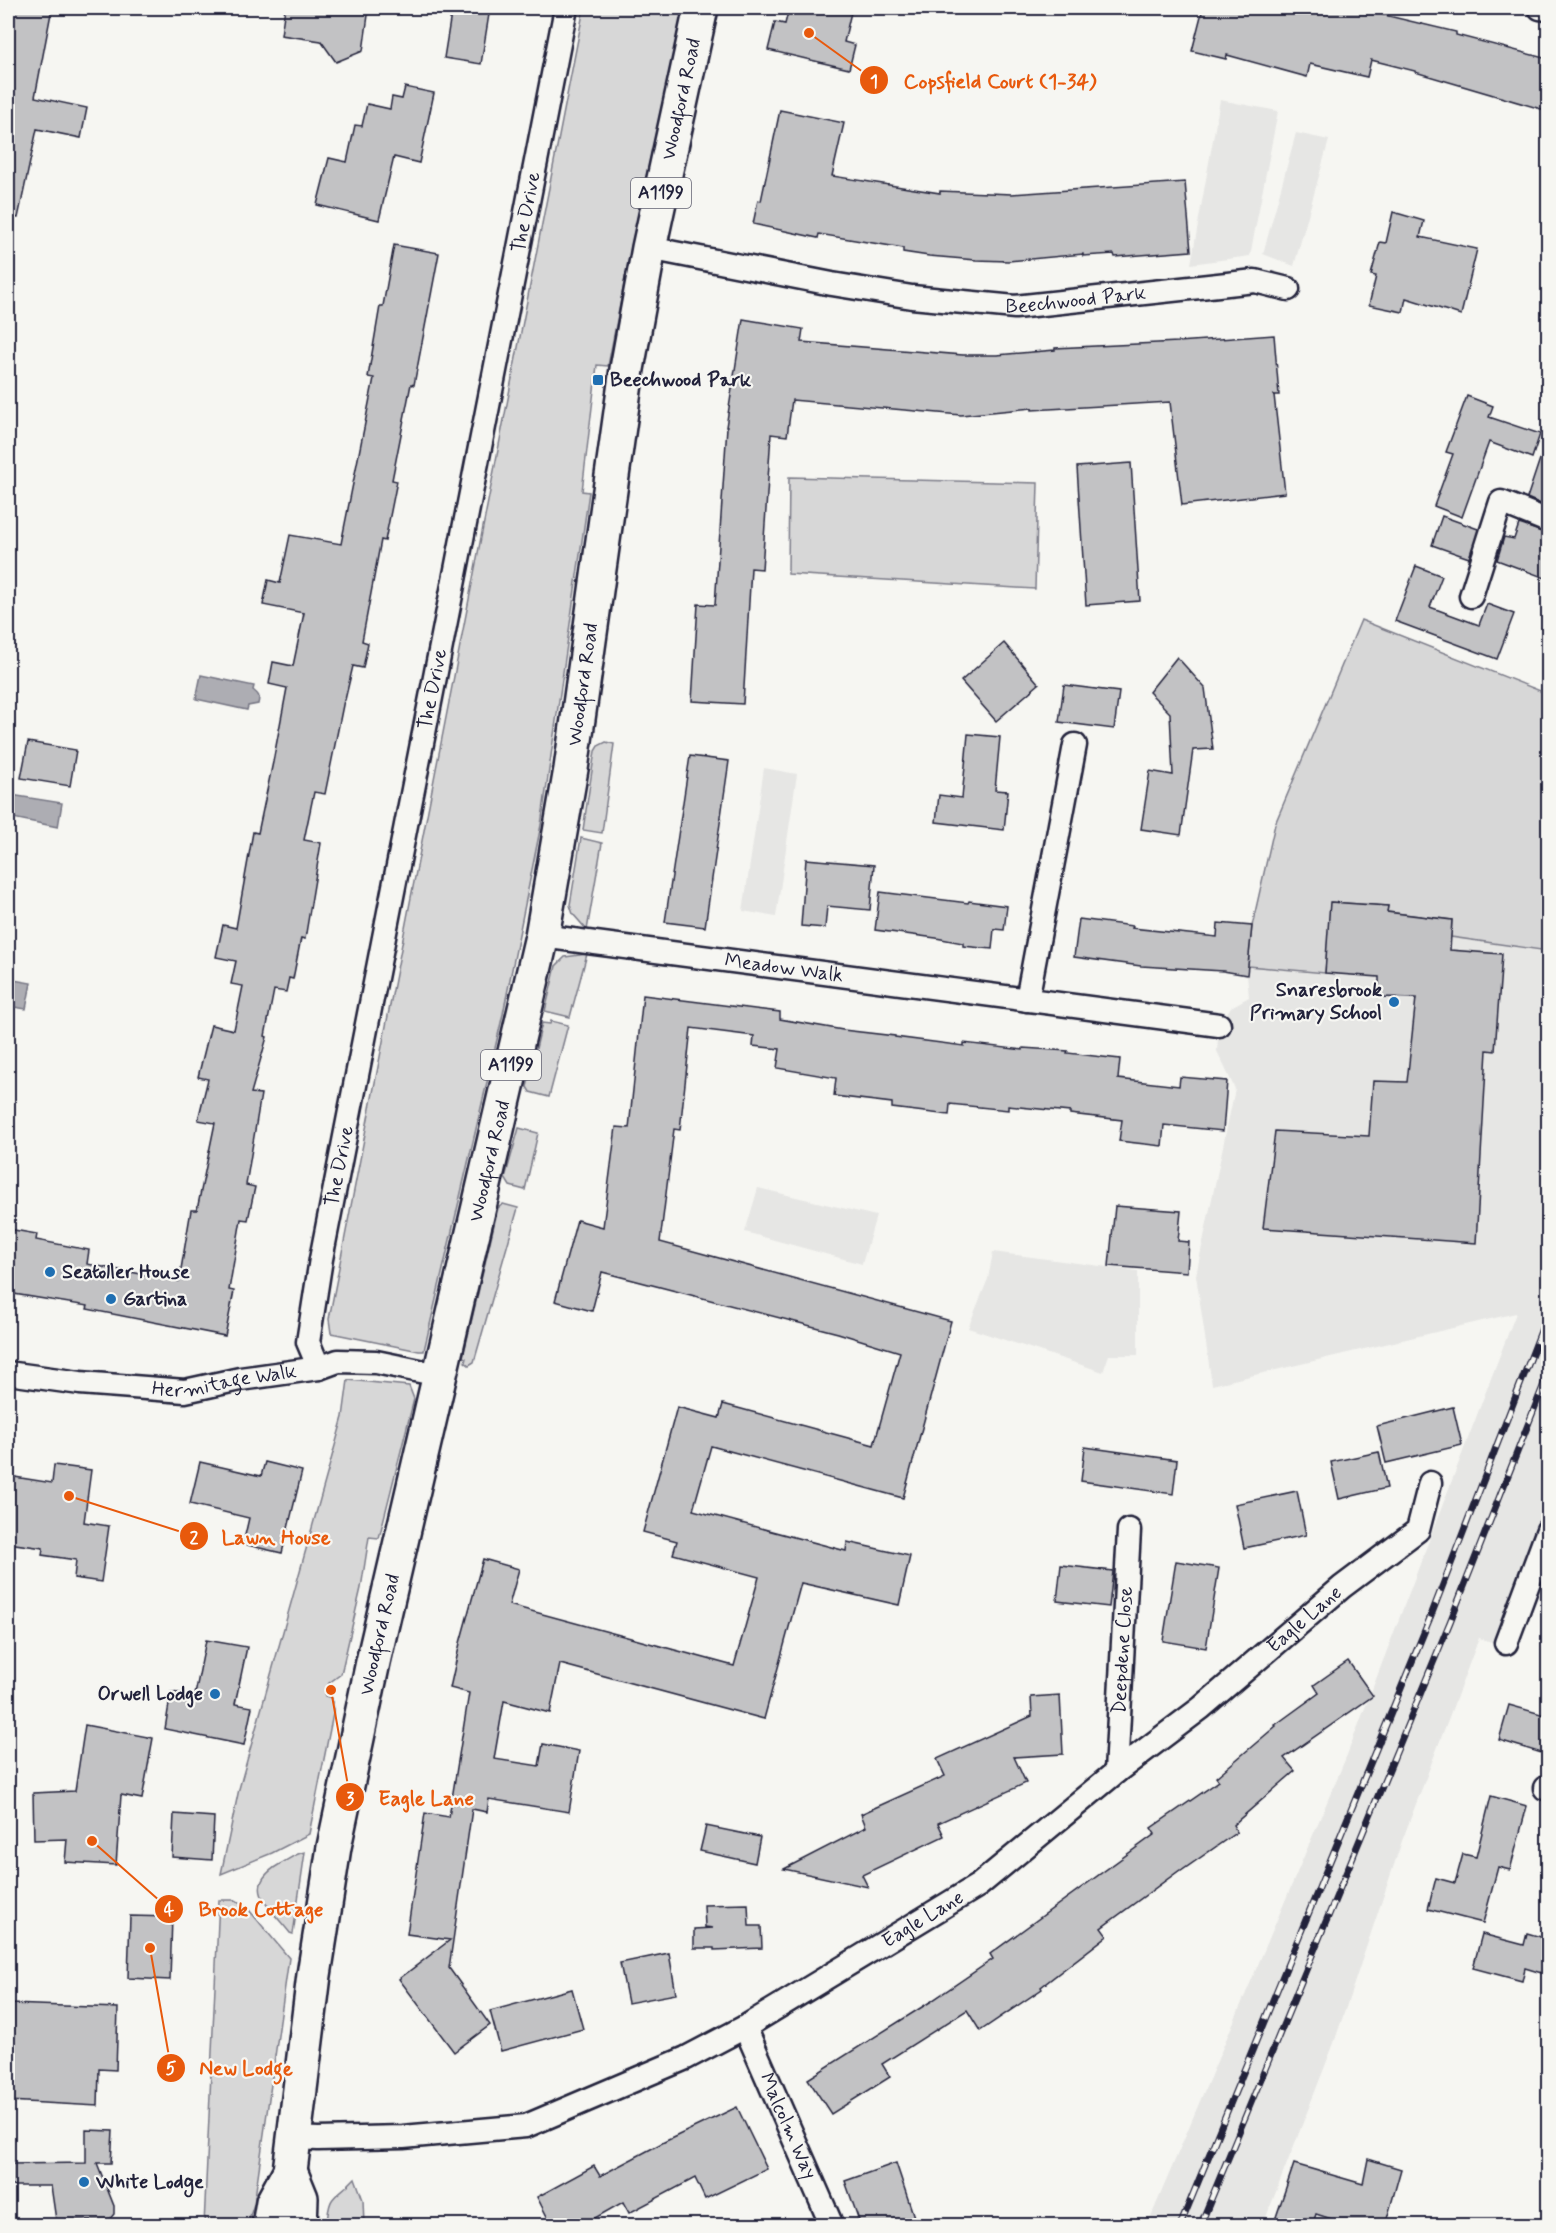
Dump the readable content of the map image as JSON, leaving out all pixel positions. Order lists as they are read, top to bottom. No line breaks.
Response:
{"streets":{"main road":["Woodford Road","A1199"],"street":["The Drive","Beechwood Park","Meadow Walk","Hermitage Walk","Eagle Lane","Deepdene Close","Malcolm Way"]},"crossings":[["Woodford Road","A1199"],["Woodford Road","Beechwood Park"],["Woodford Road","Meadow Walk"],["Woodford Road","Hermitage Walk"],["Woodford Road","Eagle Lane"],["The Drive","Hermitage Walk"],["Eagle Lane","Deepdene Close"],["Eagle Lane","Malcolm Way"]],"places":{"other":["Copsfield Court (1-34)","Snaresbrook Primary School","Seatoller House","Gartina","Lawn House","Eagle Lane","Orwell Lodge","Brook Cottage","New Lodge","White Lodge"],"transit":["Beechwood Park"]}}
